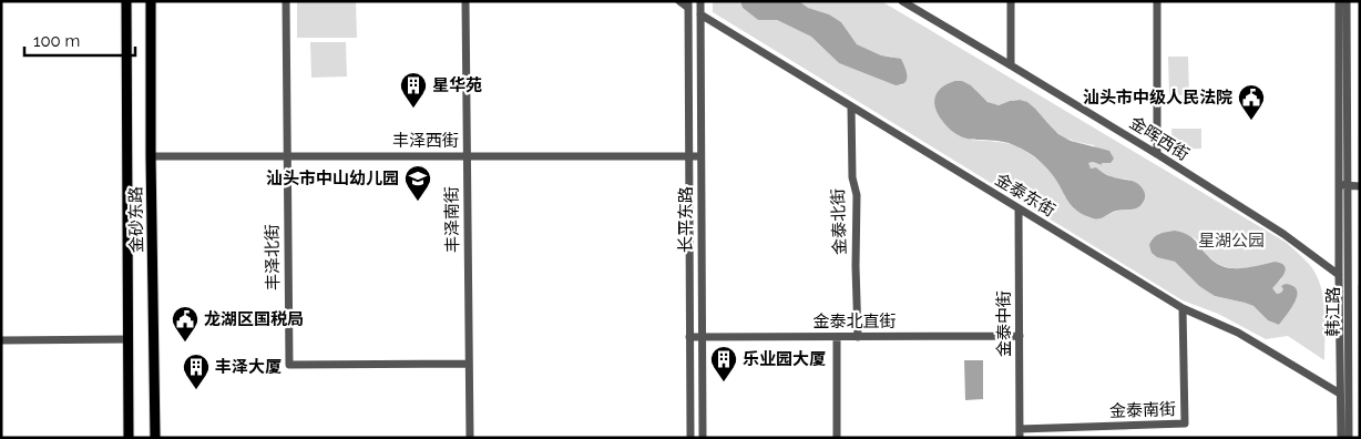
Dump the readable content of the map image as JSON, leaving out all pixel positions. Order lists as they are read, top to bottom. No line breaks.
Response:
{"streets":{"main road":["金砂东路"],"street":["金晖西街","丰泽西街","金泰东街","丰泽南街","长平东路","金泰北街","丰泽北街","韩江路","金泰北直街","金泰中街","金泰南街"]},"crossings":[["金晖西街","韩江路"],["丰泽西街","金砂东路"],["丰泽西街","丰泽南街"],["丰泽西街","长平东路"],["丰泽西街","丰泽北街"],["金泰东街","长平东路"],["金泰东街","金泰北街"],["金泰东街","韩江路"],["金泰东街","金泰中街"],["金泰东街","金泰南街"],["丰泽南街","丰泽北街"],["长平东路","金泰北直街"],["金泰北街","金泰北直街"],["金泰北直街","金泰中街"],["金泰中街","金泰南街"]],"parks":["星湖公园"],"places":{"building":["星华苑","乐业园大厦","丰泽大厦"],"public building":["汕头市中级人民法院","龙湖区国税局"],"school or university":["汕头市中山幼儿园"]},"scale_bar":"100 m"}
